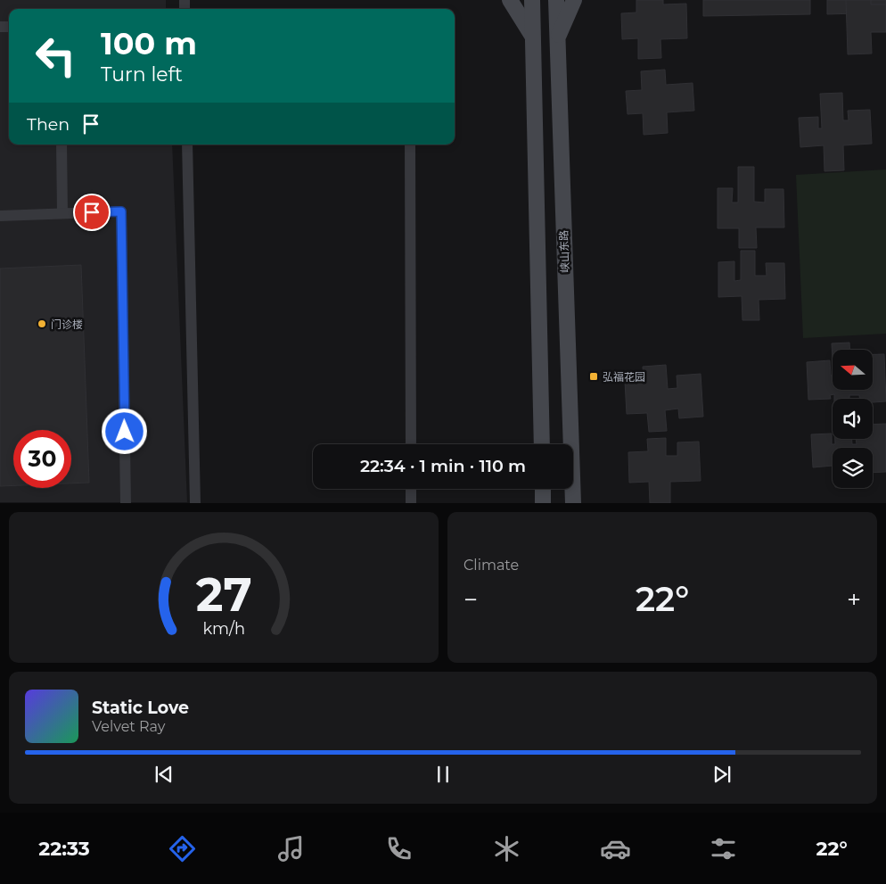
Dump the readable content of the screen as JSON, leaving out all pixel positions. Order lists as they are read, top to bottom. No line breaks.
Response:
{"streets":{"street":["峡山东路"]},"places":{"other":["门诊楼"],"transit":["弘福花园"]},"north":"left","page":{"turn":["100 m","Turn left"],"then":"Then","limit":"30","trip":"22:34 · 1 min · 110 m","tile":"Climate","heat":["−","22°","+"],"song":["Static Love","Velvet Ray"],"tabs":["22:33","22°"],"gauge":["27","km/h"]}}
